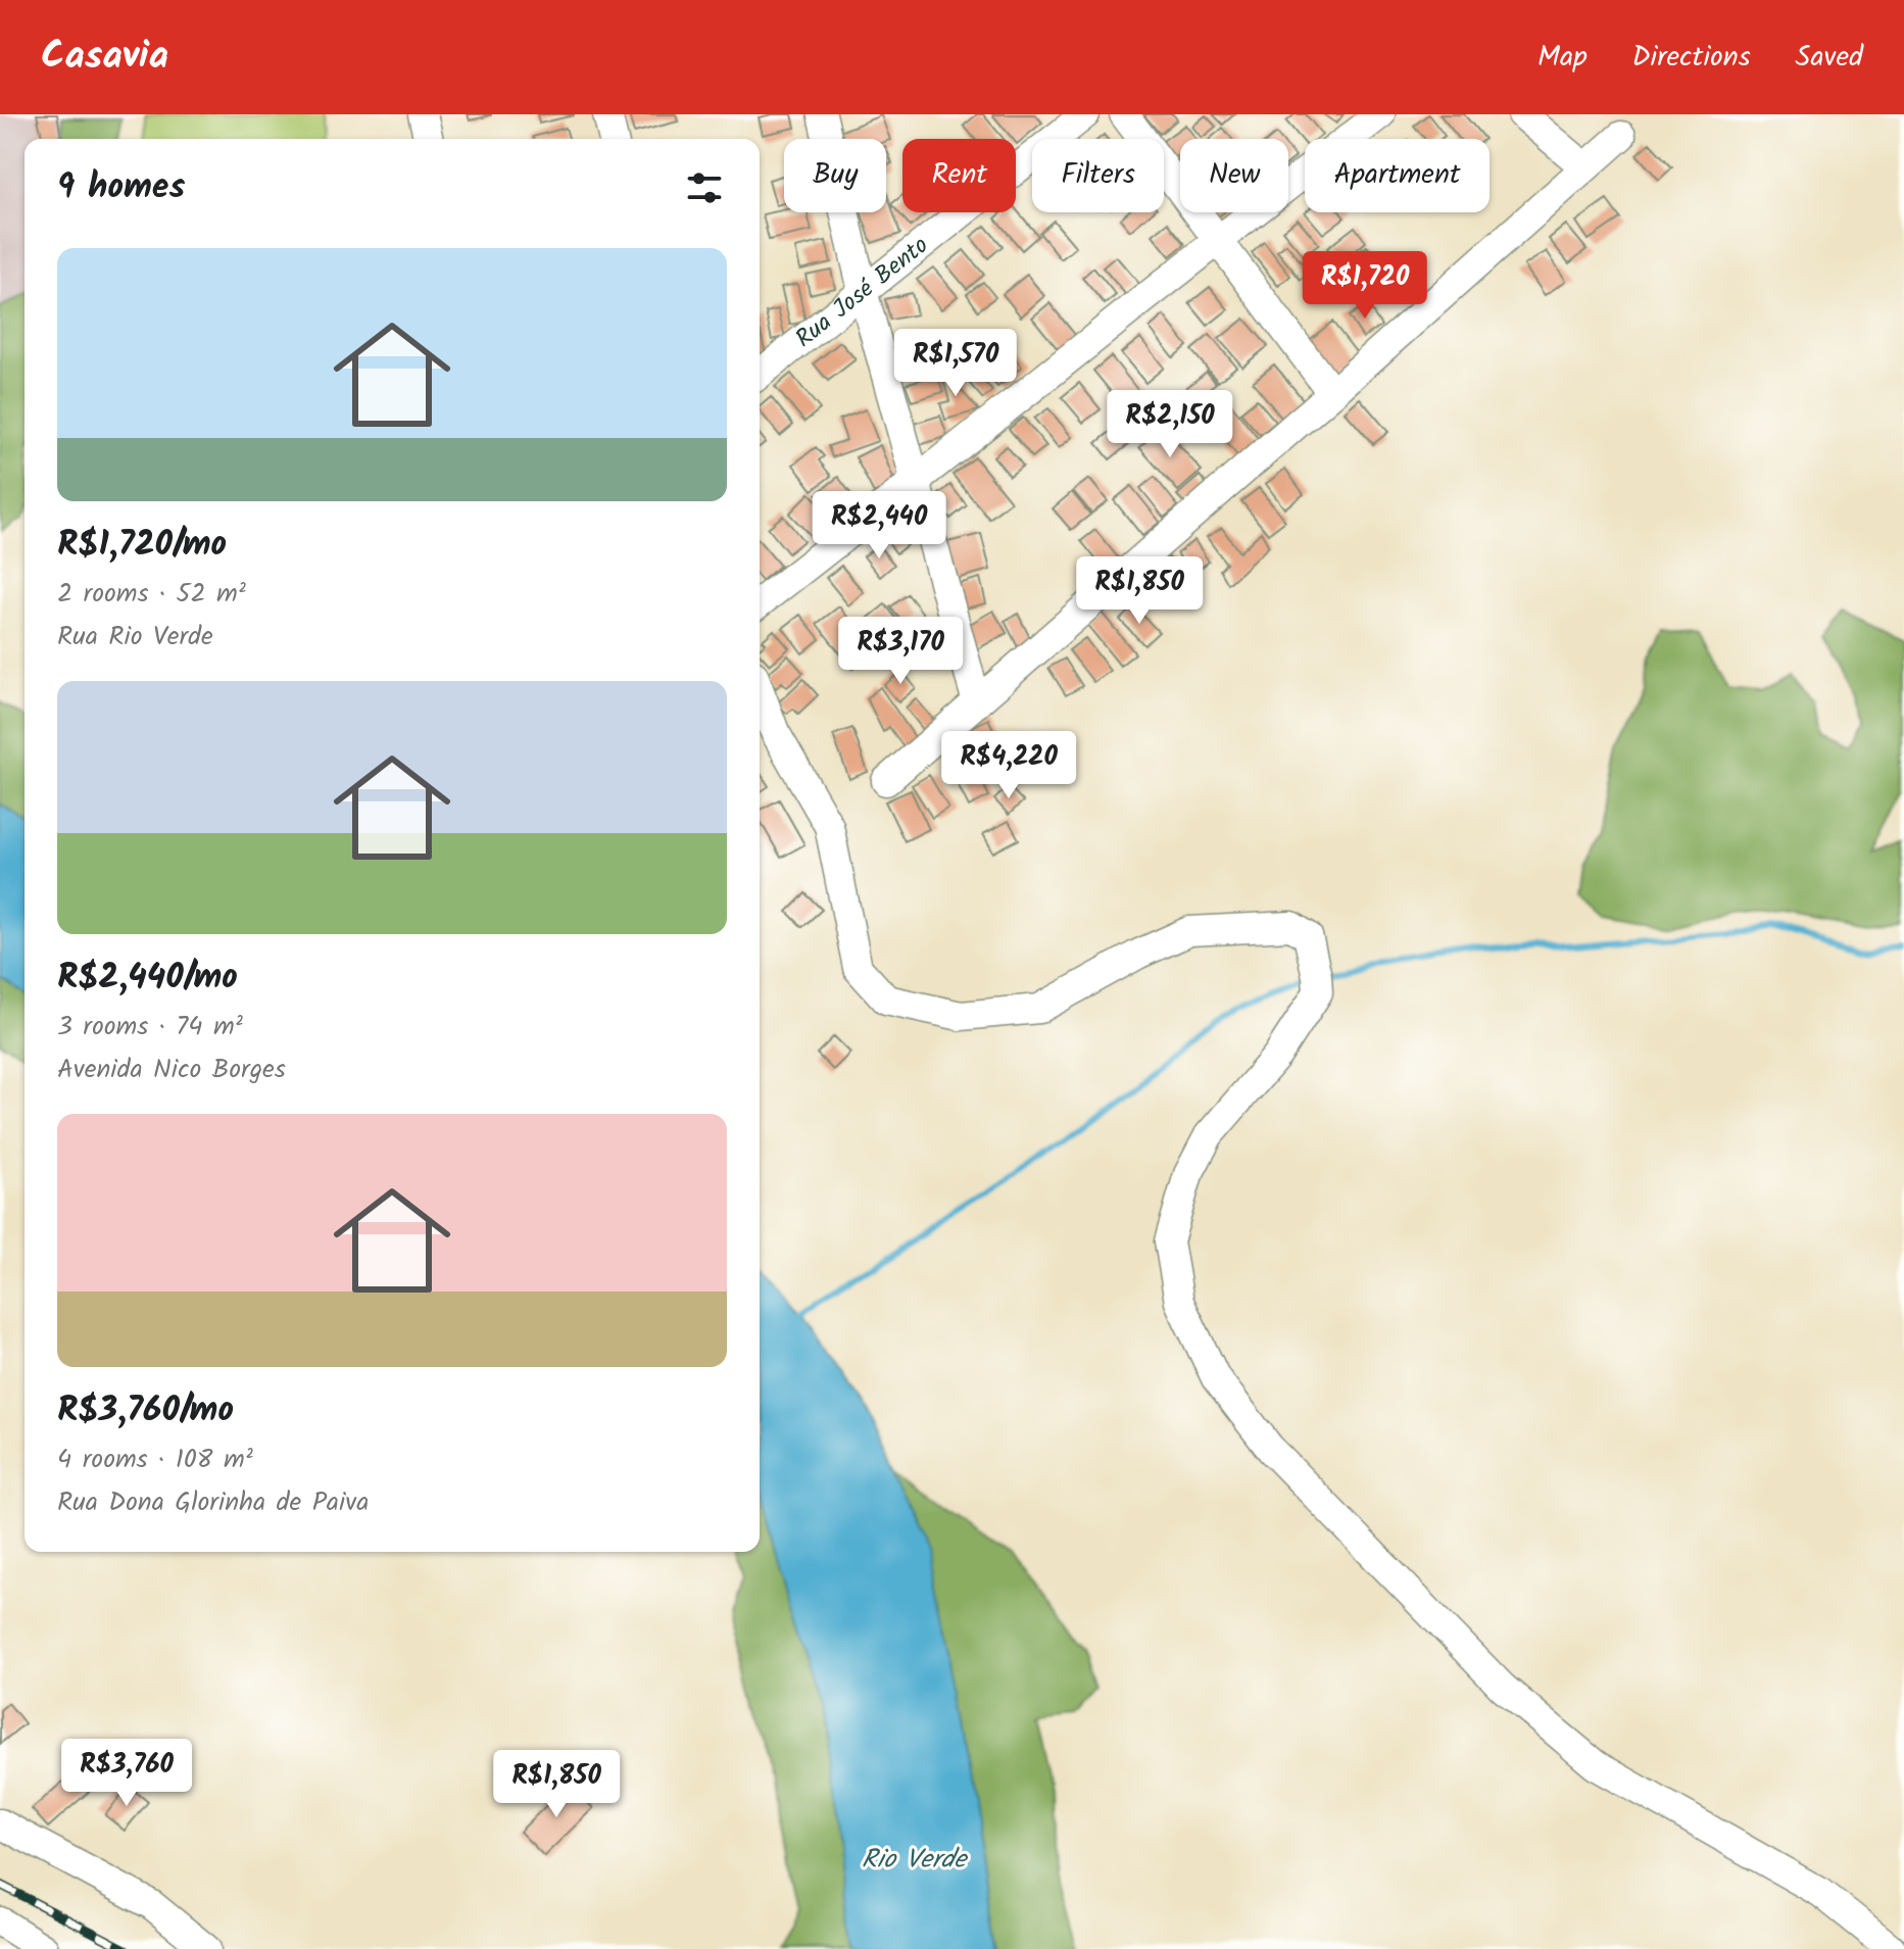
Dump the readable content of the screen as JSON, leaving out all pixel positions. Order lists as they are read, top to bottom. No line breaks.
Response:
{"streets":{"street":["Rua José Bento"]},"water":["Rio Verde"],"page":{"header":"Casavia","nav":["Map","Directions","Saved"],"chip":["Buy","Rent","Filters","New","Apartment"],"heading":"9 homes","list":[{"name":"R$1,720/mo","note":"2 rooms · 52 m² · Rua Rio Verde"},{"name":"R$2,440/mo","note":"3 rooms · 74 m² · Avenida Nico Borges"},{"name":"R$3,760/mo","note":"4 rooms · 108 m² · Rua Dona Glorinha de Paiva"}],"price":["R$1,720","R$1,570","R$2,150","R$2,440","R$1,850","R$3,170","R$4,220","R$3,760","R$1,850"]}}
